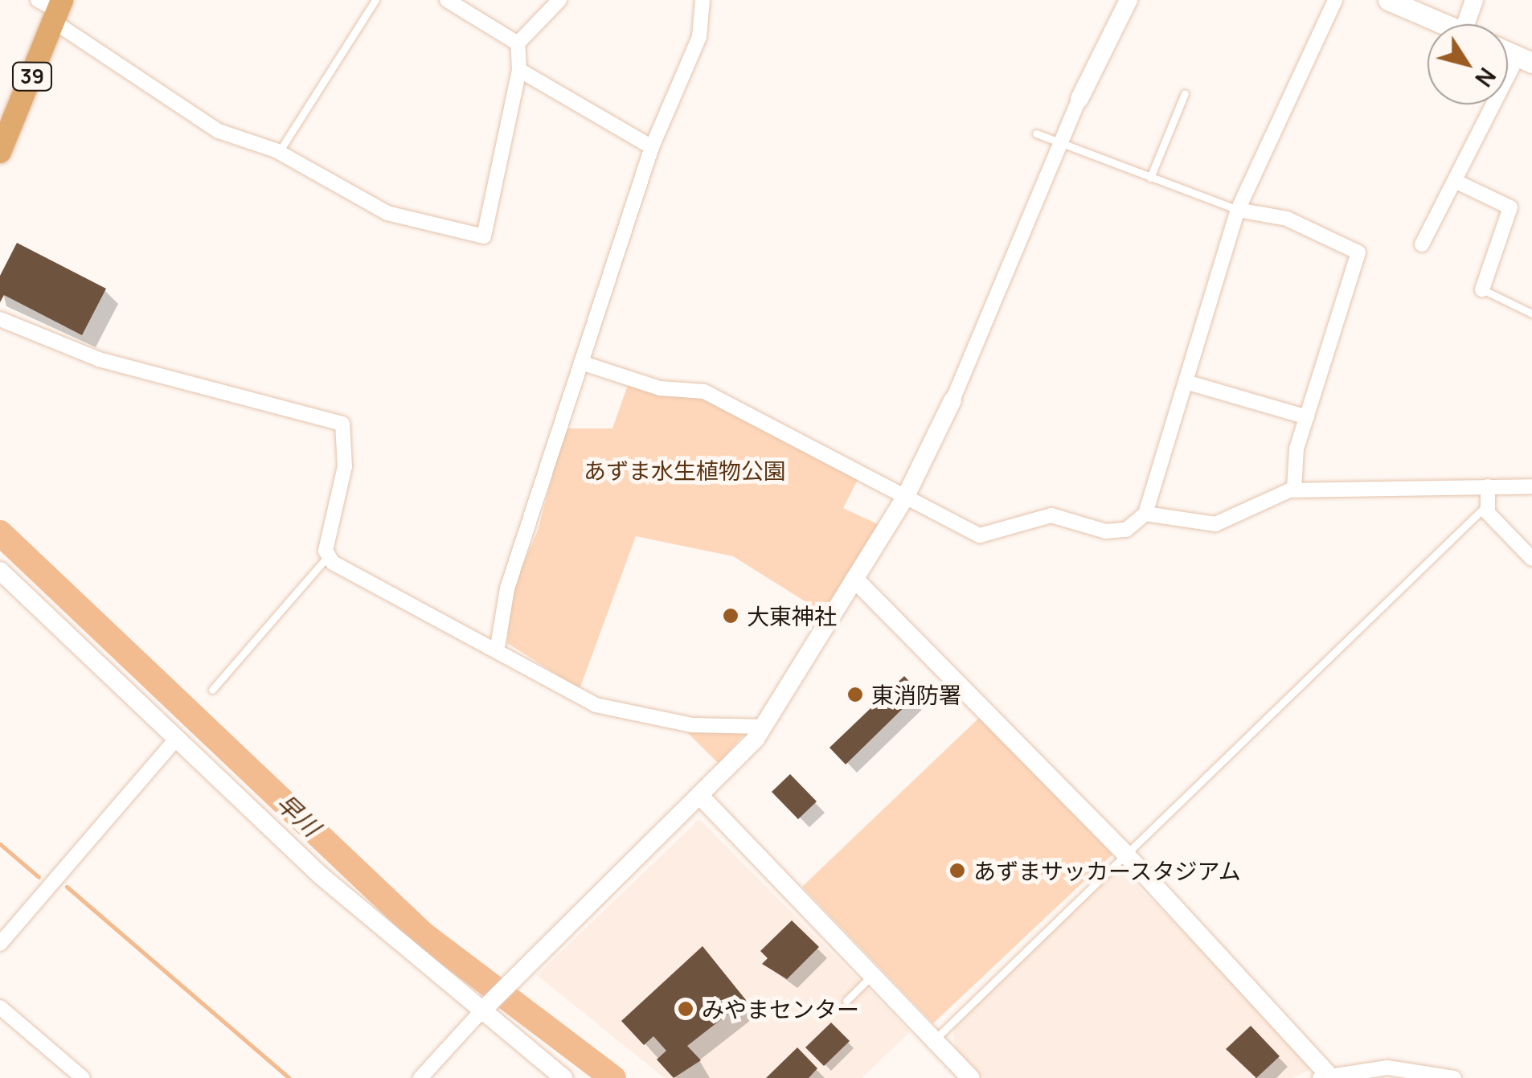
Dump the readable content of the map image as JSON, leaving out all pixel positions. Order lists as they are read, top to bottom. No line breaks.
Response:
{"streets":{"main road":["39"]},"water":["早川"],"parks":["あずま水生植物公園"],"places":["大東神社","東消防署","あずまサッカースタジアム","みやまセンター"],"north":"bottom right"}
